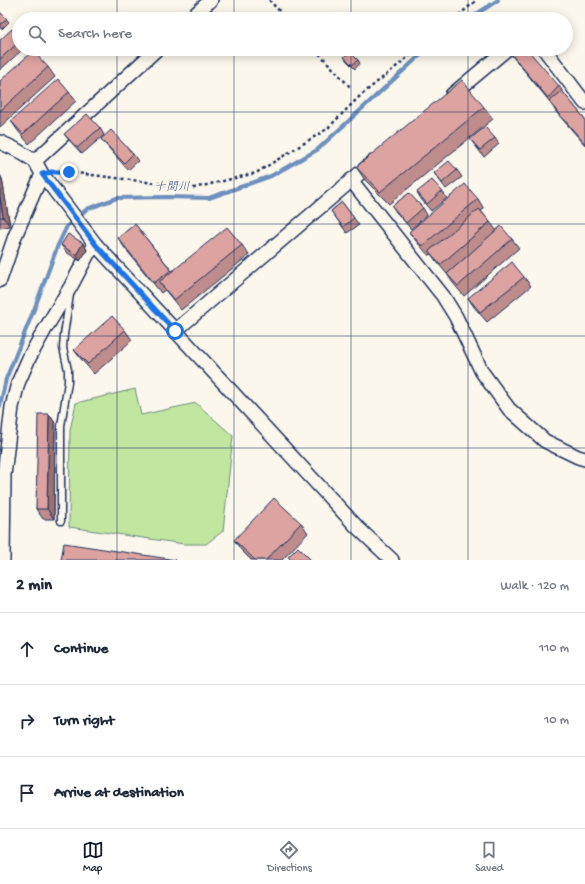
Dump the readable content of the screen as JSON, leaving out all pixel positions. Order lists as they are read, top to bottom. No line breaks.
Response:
{"water":["十間川"],"page":{"search":"Search here","heading":["2 min","Walk · 120 m"],"list":[["Continue","110 m"],["Turn right","10 m"],"Arrive at destination"],"nav":["Map","Directions","Saved"]}}
